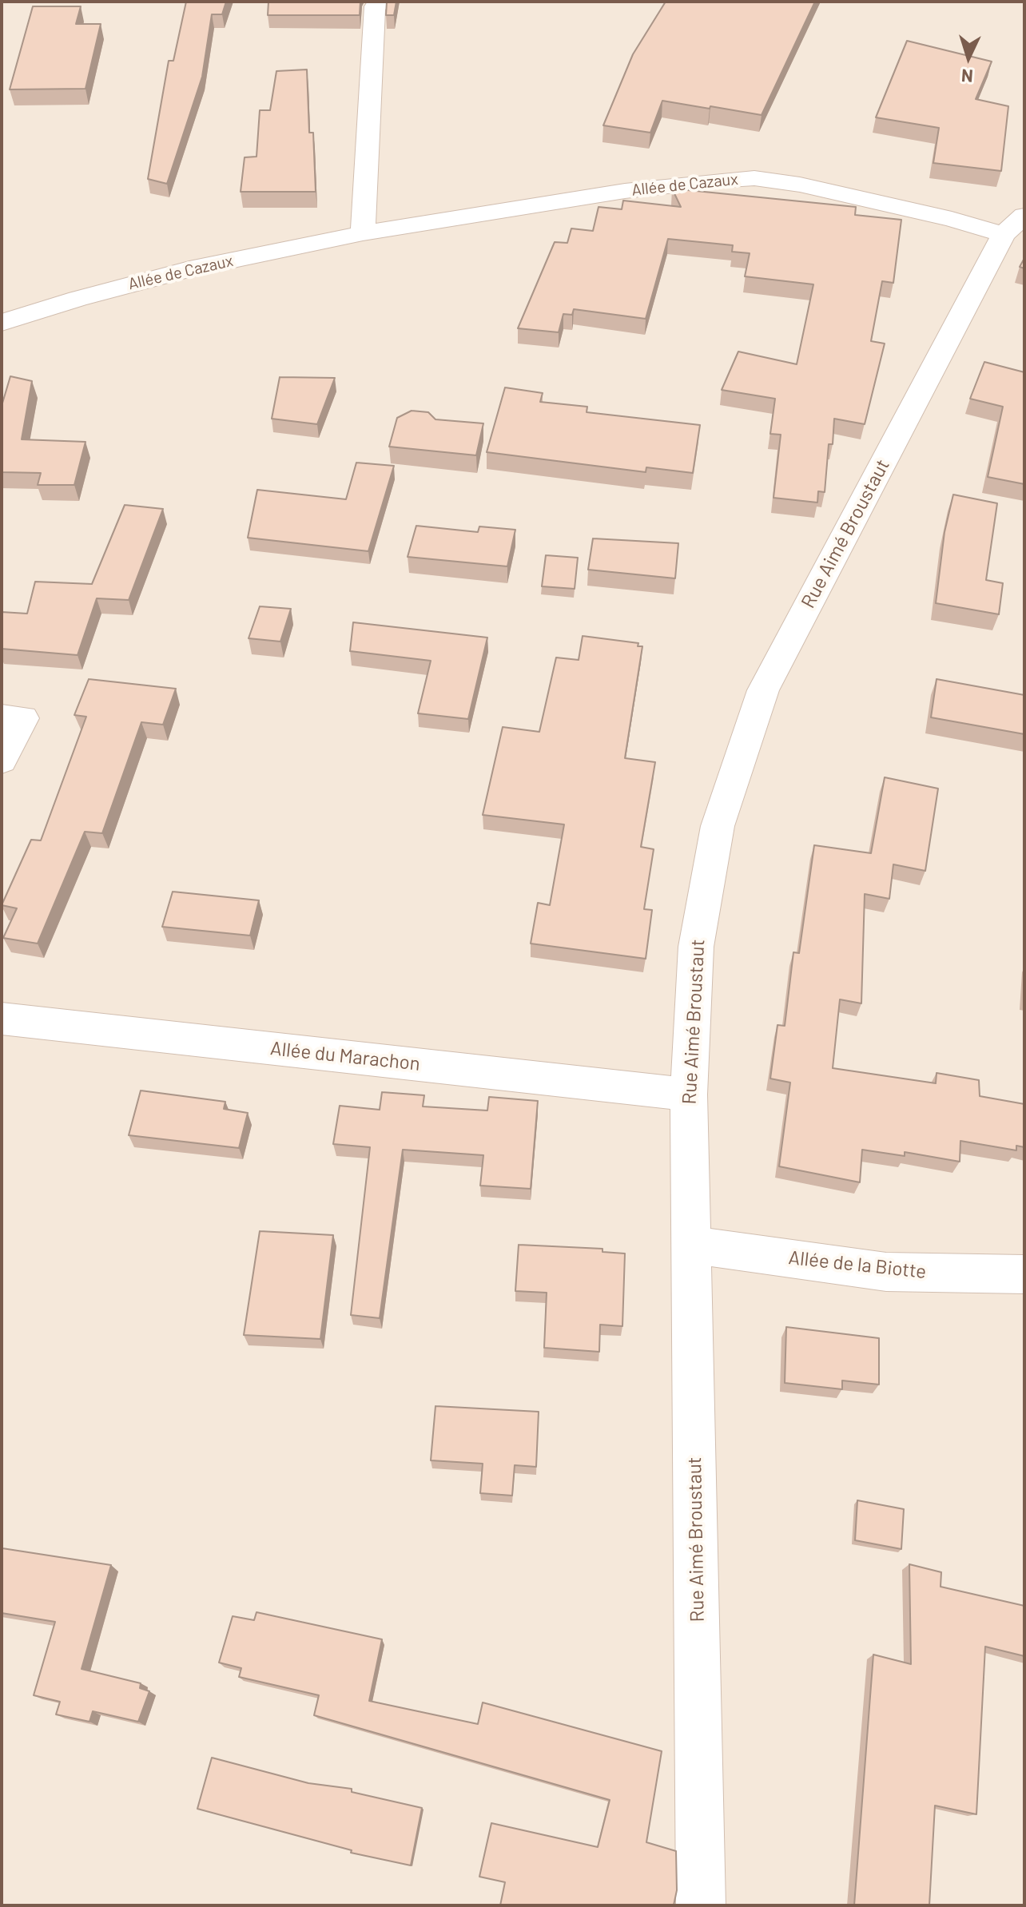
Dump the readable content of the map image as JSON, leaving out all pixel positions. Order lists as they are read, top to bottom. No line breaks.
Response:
{"streets":{"street":["Allée de Cazaux","Rue Aimé Broustaut","Allée du Marachon","Allée de la Biotte"]},"crossings":[["Allée de Cazaux","Rue Aimé Broustaut"],["Rue Aimé Broustaut","Allée du Marachon"],["Rue Aimé Broustaut","Allée de la Biotte"]],"north":"bottom"}
